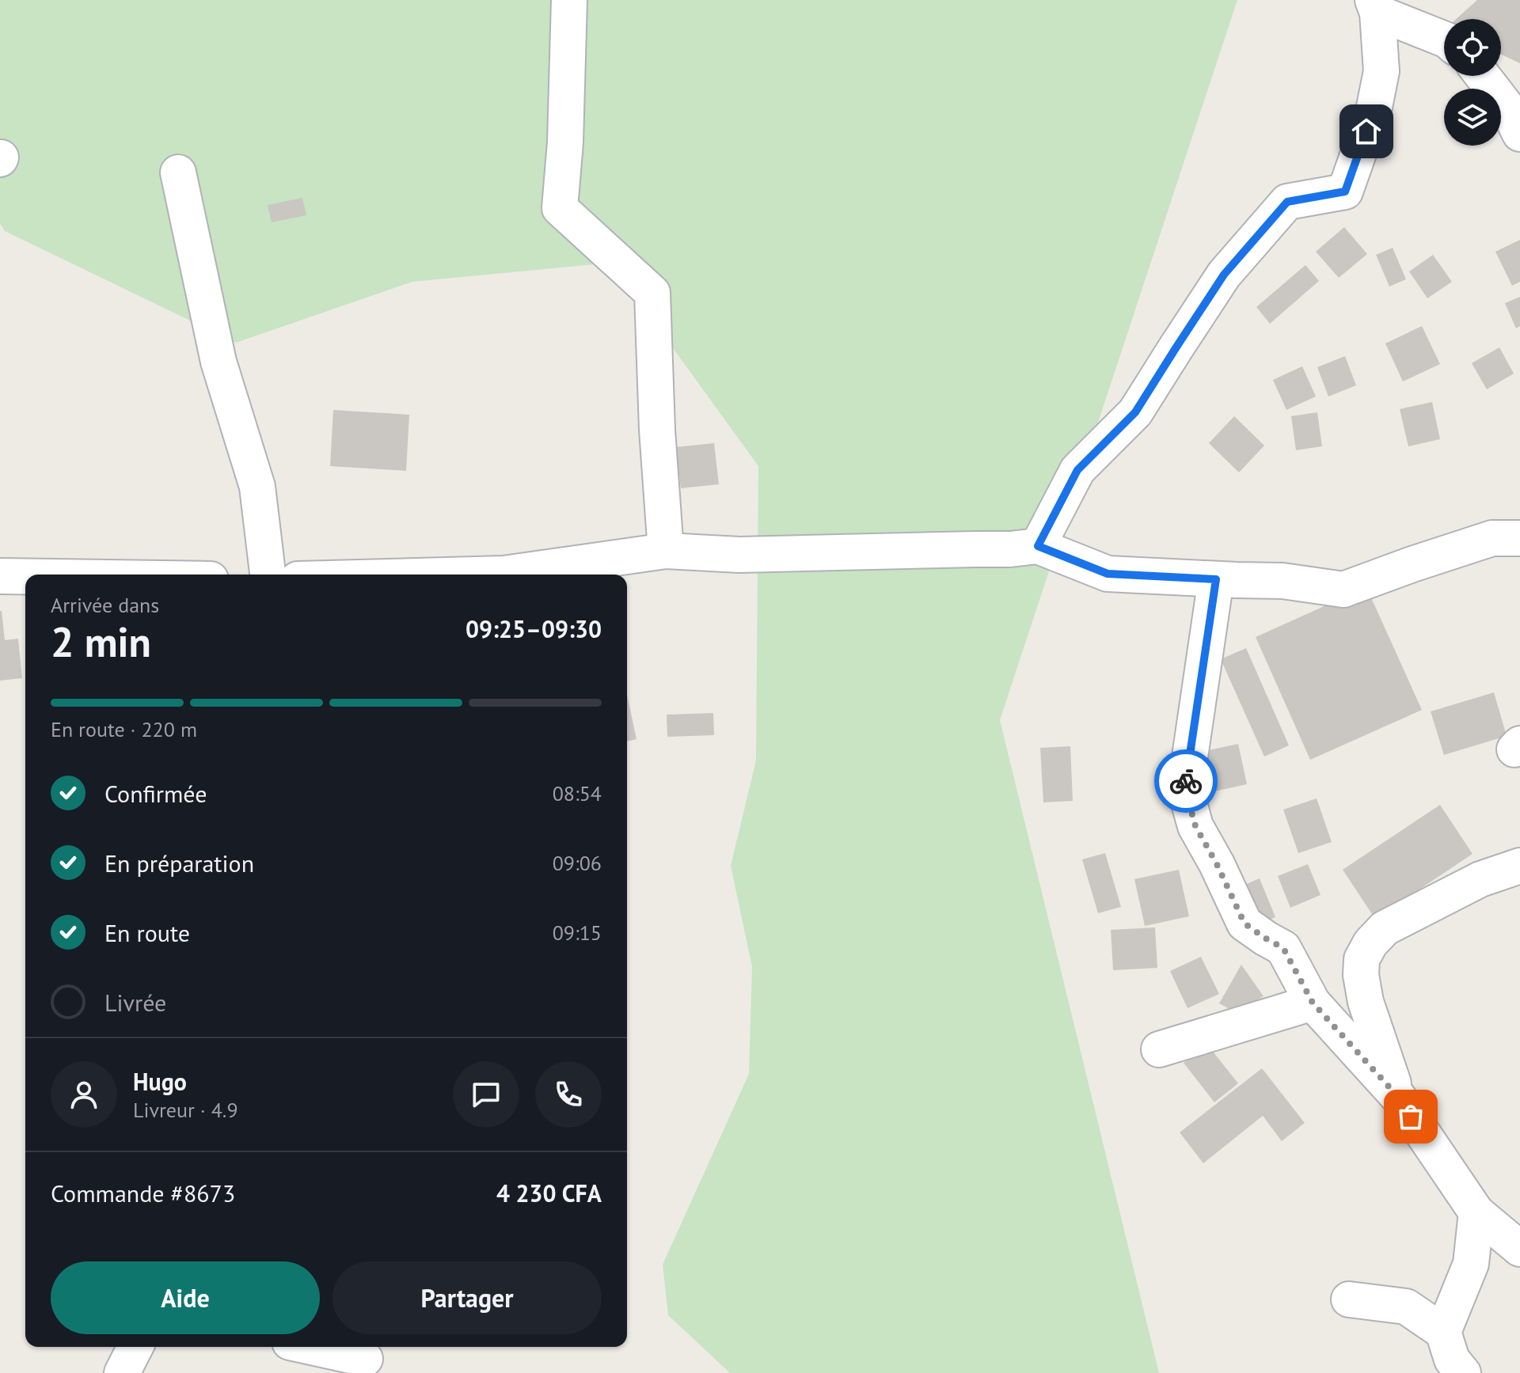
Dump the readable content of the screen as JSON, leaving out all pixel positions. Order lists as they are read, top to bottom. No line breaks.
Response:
{"page":{"heading":["2 min","Arrivée dans","09:25–09:30"],"panel":["Hugo","Livreur · 4.9","Commande #8673","4 230 CFA"],"bar":"En route · 220 m","list":[["Confirmée","08:54"],["En préparation","09:06"],["En route","09:15"],"Livrée"],"buttons":["Aide","Partager"]}}
